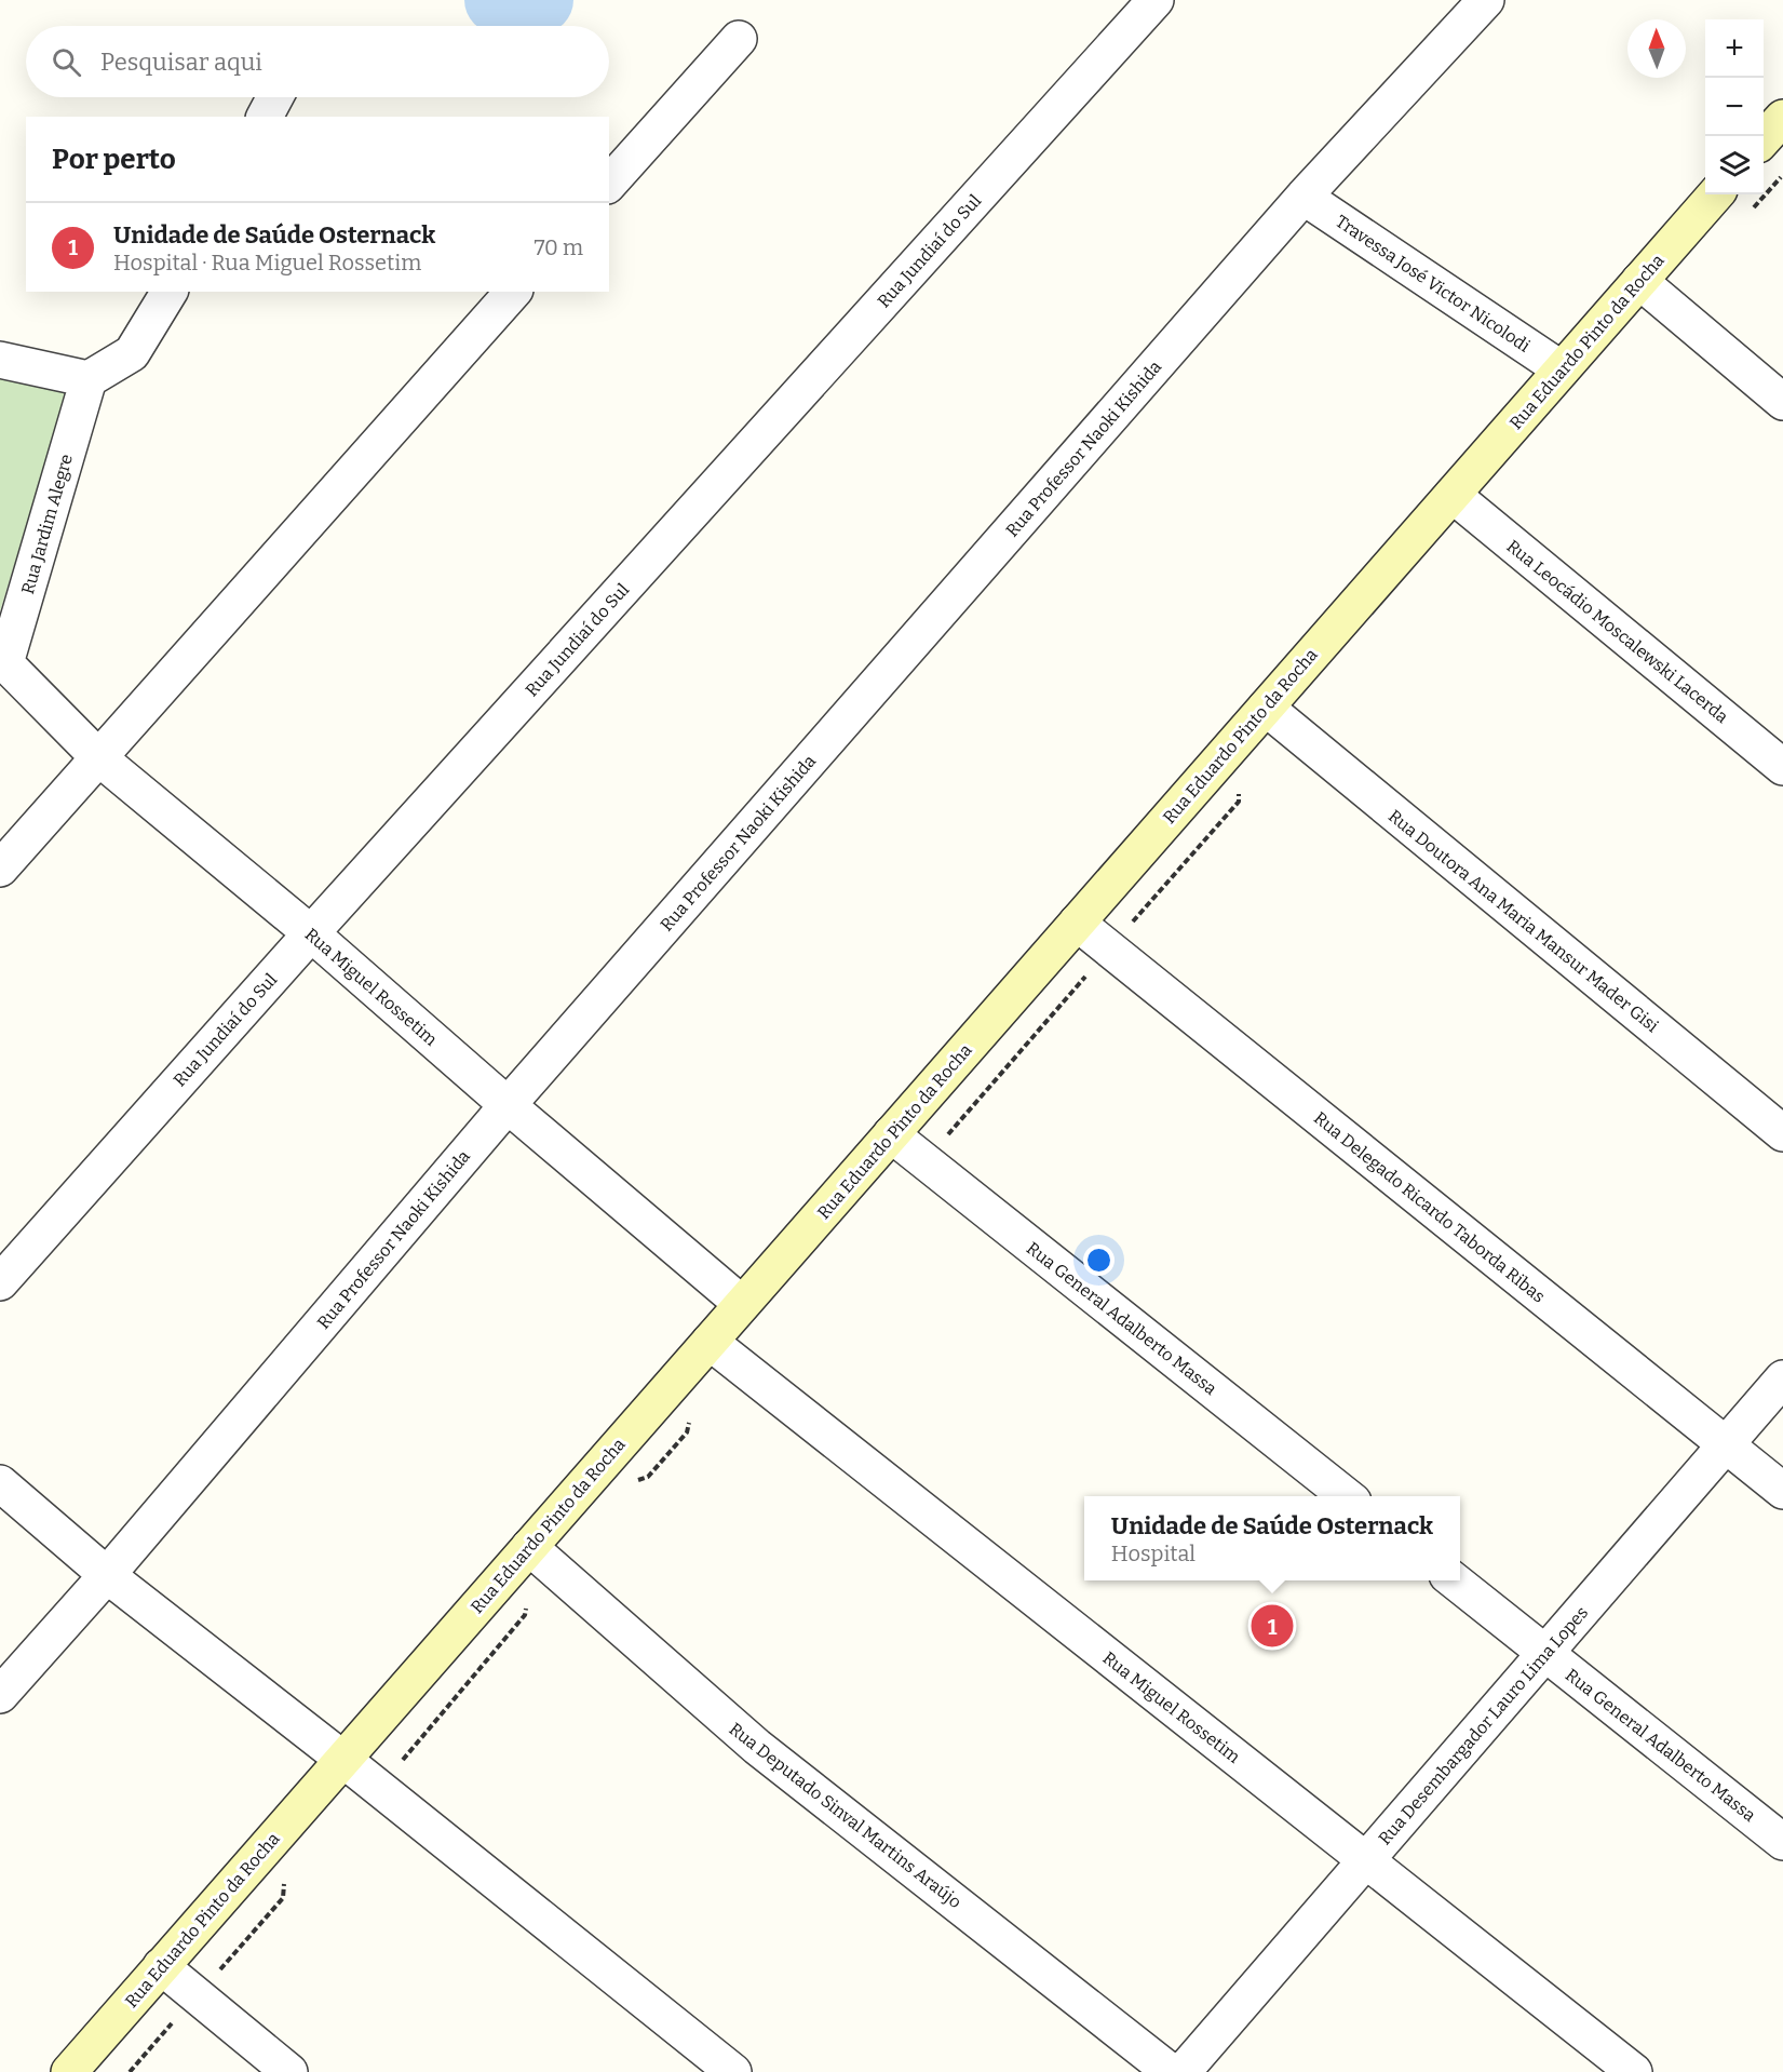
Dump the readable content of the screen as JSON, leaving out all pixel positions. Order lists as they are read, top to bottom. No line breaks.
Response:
{"streets":{"main road":["Rua Eduardo Pinto da Rocha"],"street":["Rua Jundiaí do Sul","Travessa José Victor Nicolodi","Rua Professor Naoki Kishida","Rua Jardim Alegre","Rua Leocádio Moscalewski Lacerda","Rua Doutora Ana Maria Mansur Mader Gisi","Rua Miguel Rossetim","Rua Delegado Ricardo Taborda Ribas","Rua General Adalberto Massa","Rua Desembargador Lauro Lima Lopes","Rua Deputado Sinval Martins Araújo"]},"crossings":[["Rua Jundiaí do Sul","Rua Miguel Rossetim"],["Travessa José Victor Nicolodi","Rua Eduardo Pinto da Rocha"],["Travessa José Victor Nicolodi","Rua Professor Naoki Kishida"],["Rua Eduardo Pinto da Rocha","Rua Leocádio Moscalewski Lacerda"],["Rua Eduardo Pinto da Rocha","Rua Doutora Ana Maria Mansur Mader Gisi"],["Rua Eduardo Pinto da Rocha","Rua Miguel Rossetim"],["Rua Eduardo Pinto da Rocha","Rua Delegado Ricardo Taborda Ribas"],["Rua Eduardo Pinto da Rocha","Rua General Adalberto Massa"],["Rua Eduardo Pinto da Rocha","Rua Deputado Sinval Martins Araújo"],["Rua Professor Naoki Kishida","Rua Miguel Rossetim"],["Rua Jardim Alegre","Rua Miguel Rossetim"],["Rua Miguel Rossetim","Rua Desembargador Lauro Lima Lopes"],["Rua Delegado Ricardo Taborda Ribas","Rua Desembargador Lauro Lima Lopes"],["Rua General Adalberto Massa","Rua Desembargador Lauro Lima Lopes"]],"north":"top","page":{"map_buttons":["+","−"],"search":"Pesquisar aqui","heading":"Por perto","list":[{"mark":"1","name":"Unidade de Saúde Osternack","note":"Hospital · Rua Miguel Rossetim","value":"70 m"}],"popup":["Unidade de Saúde Osternack","Hospital"],"pins":"1"}}
